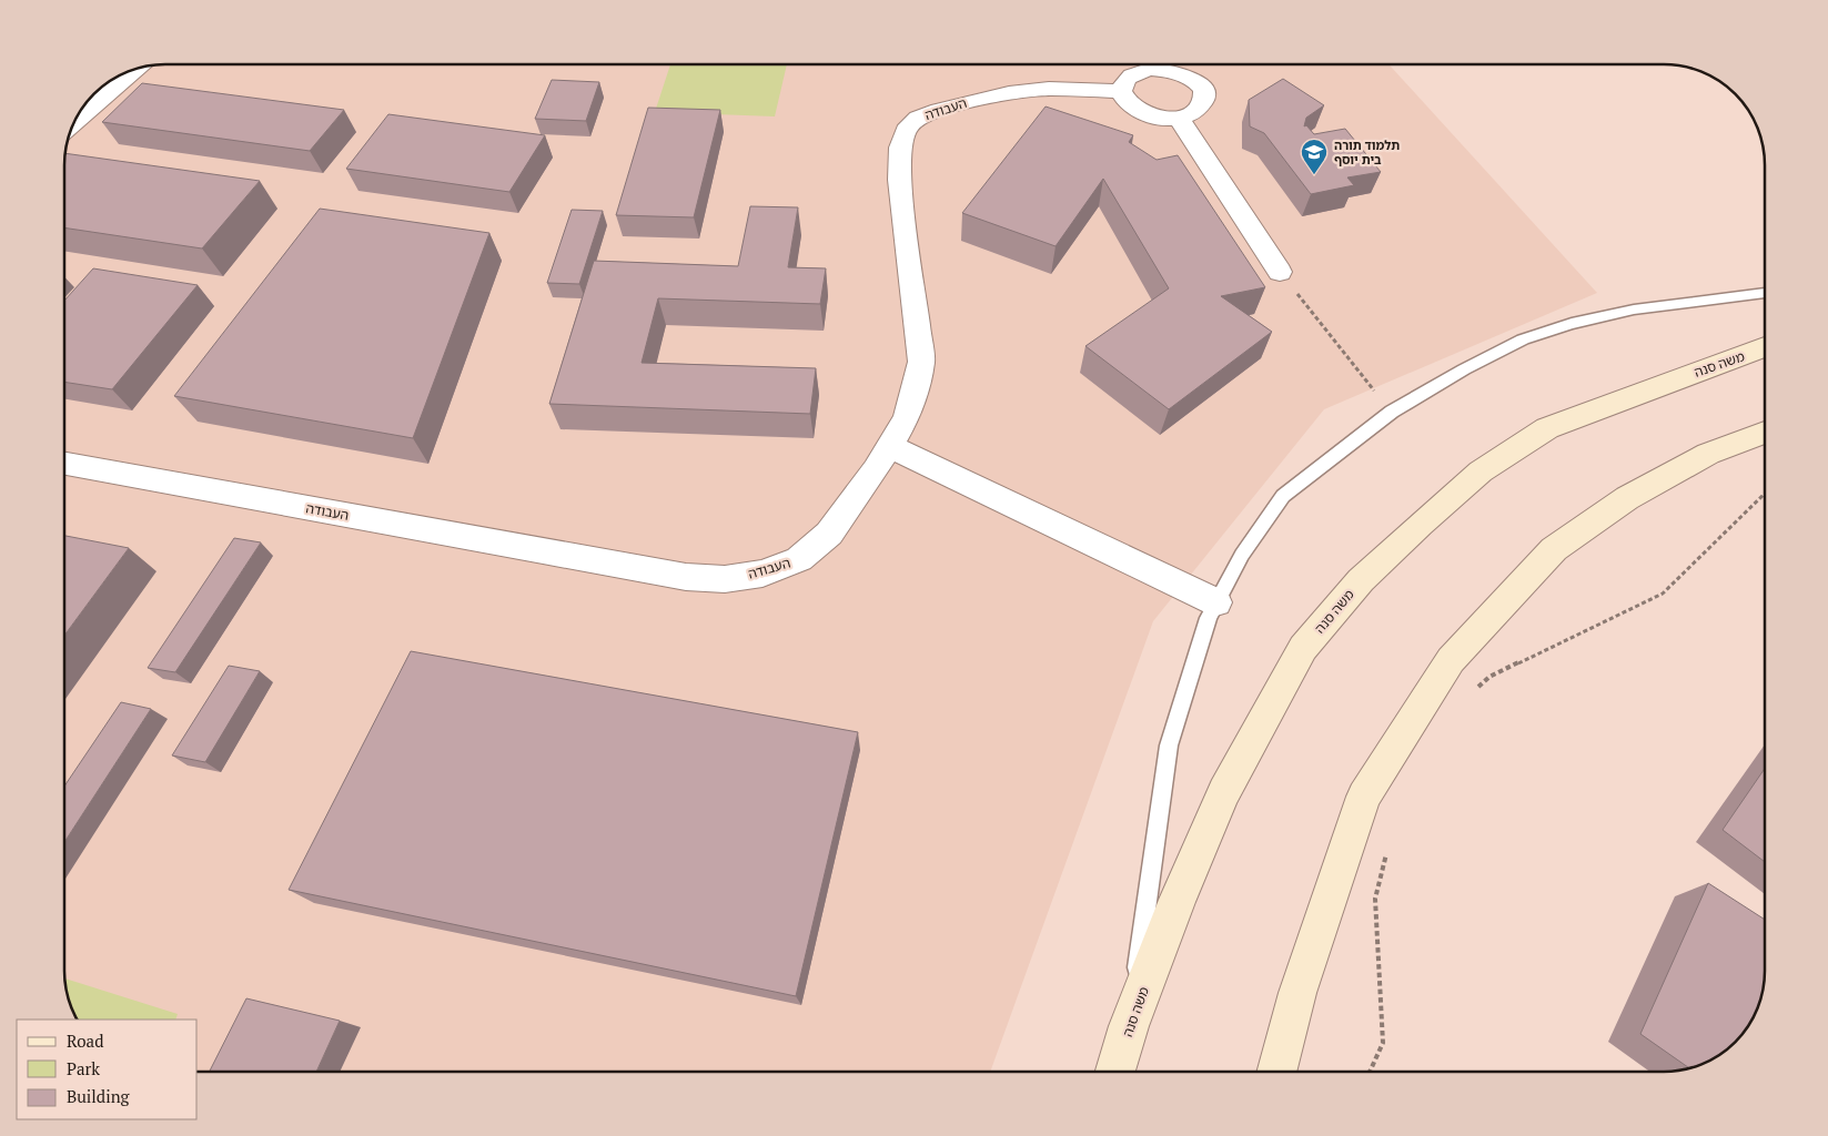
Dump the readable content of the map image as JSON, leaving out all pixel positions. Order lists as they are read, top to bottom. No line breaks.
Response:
{"streets":{"main road":["משה סנה"],"street":["העבודה"]},"places":{"school or university":["תלמוד תורה בית יוסף"]},"legend":["Road","Park","Building"]}
